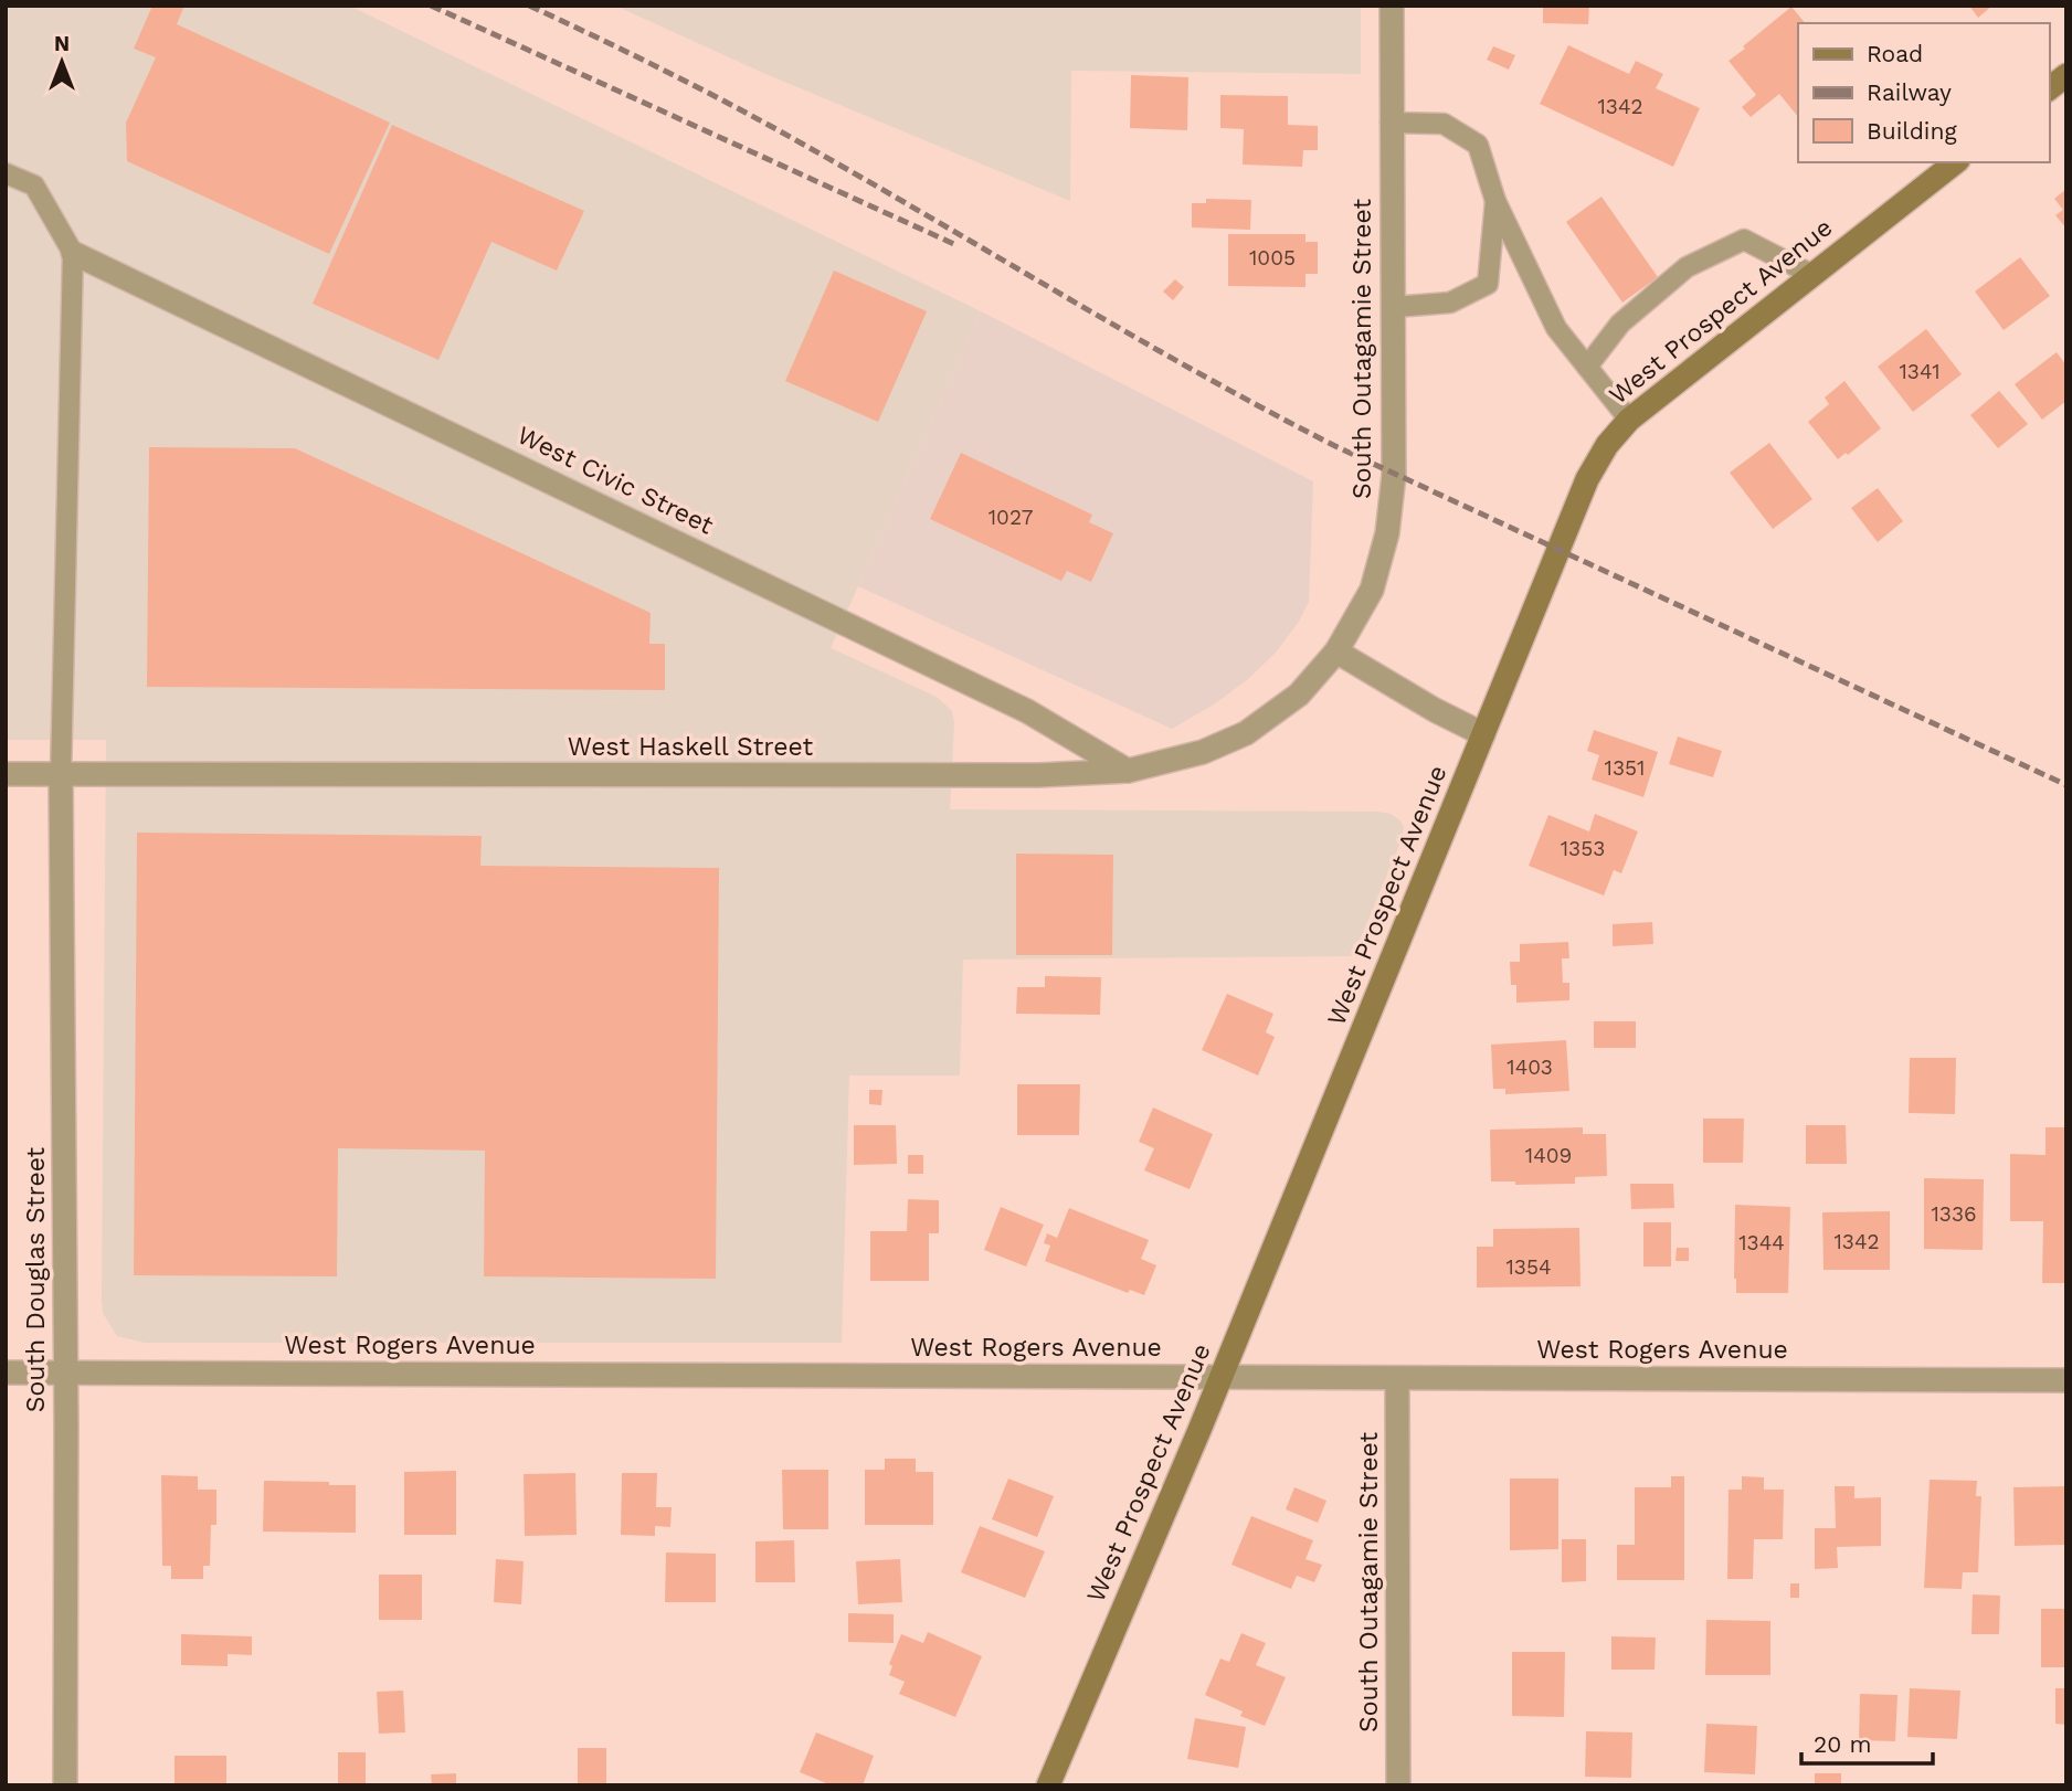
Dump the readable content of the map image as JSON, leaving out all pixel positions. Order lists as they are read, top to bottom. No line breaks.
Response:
{"streets":{"main road":["West Prospect Avenue"],"street":["South Outagamie Street","West Civic Street","West Haskell Street","South Douglas Street","West Rogers Avenue"]},"crossings":[["West Prospect Avenue","West Rogers Avenue"],["South Outagamie Street","West Haskell Street"],["South Outagamie Street","West Rogers Avenue"],["West Civic Street","West Haskell Street"],["West Haskell Street","South Douglas Street"],["South Douglas Street","West Rogers Avenue"]],"house_numbers":["1342","1005","1341","1027","1351","1353","1403","1409","1336","1342","1344","1354"],"legend":["Road","Railway","Building"],"scale_bar":"20 m","north":"top"}
